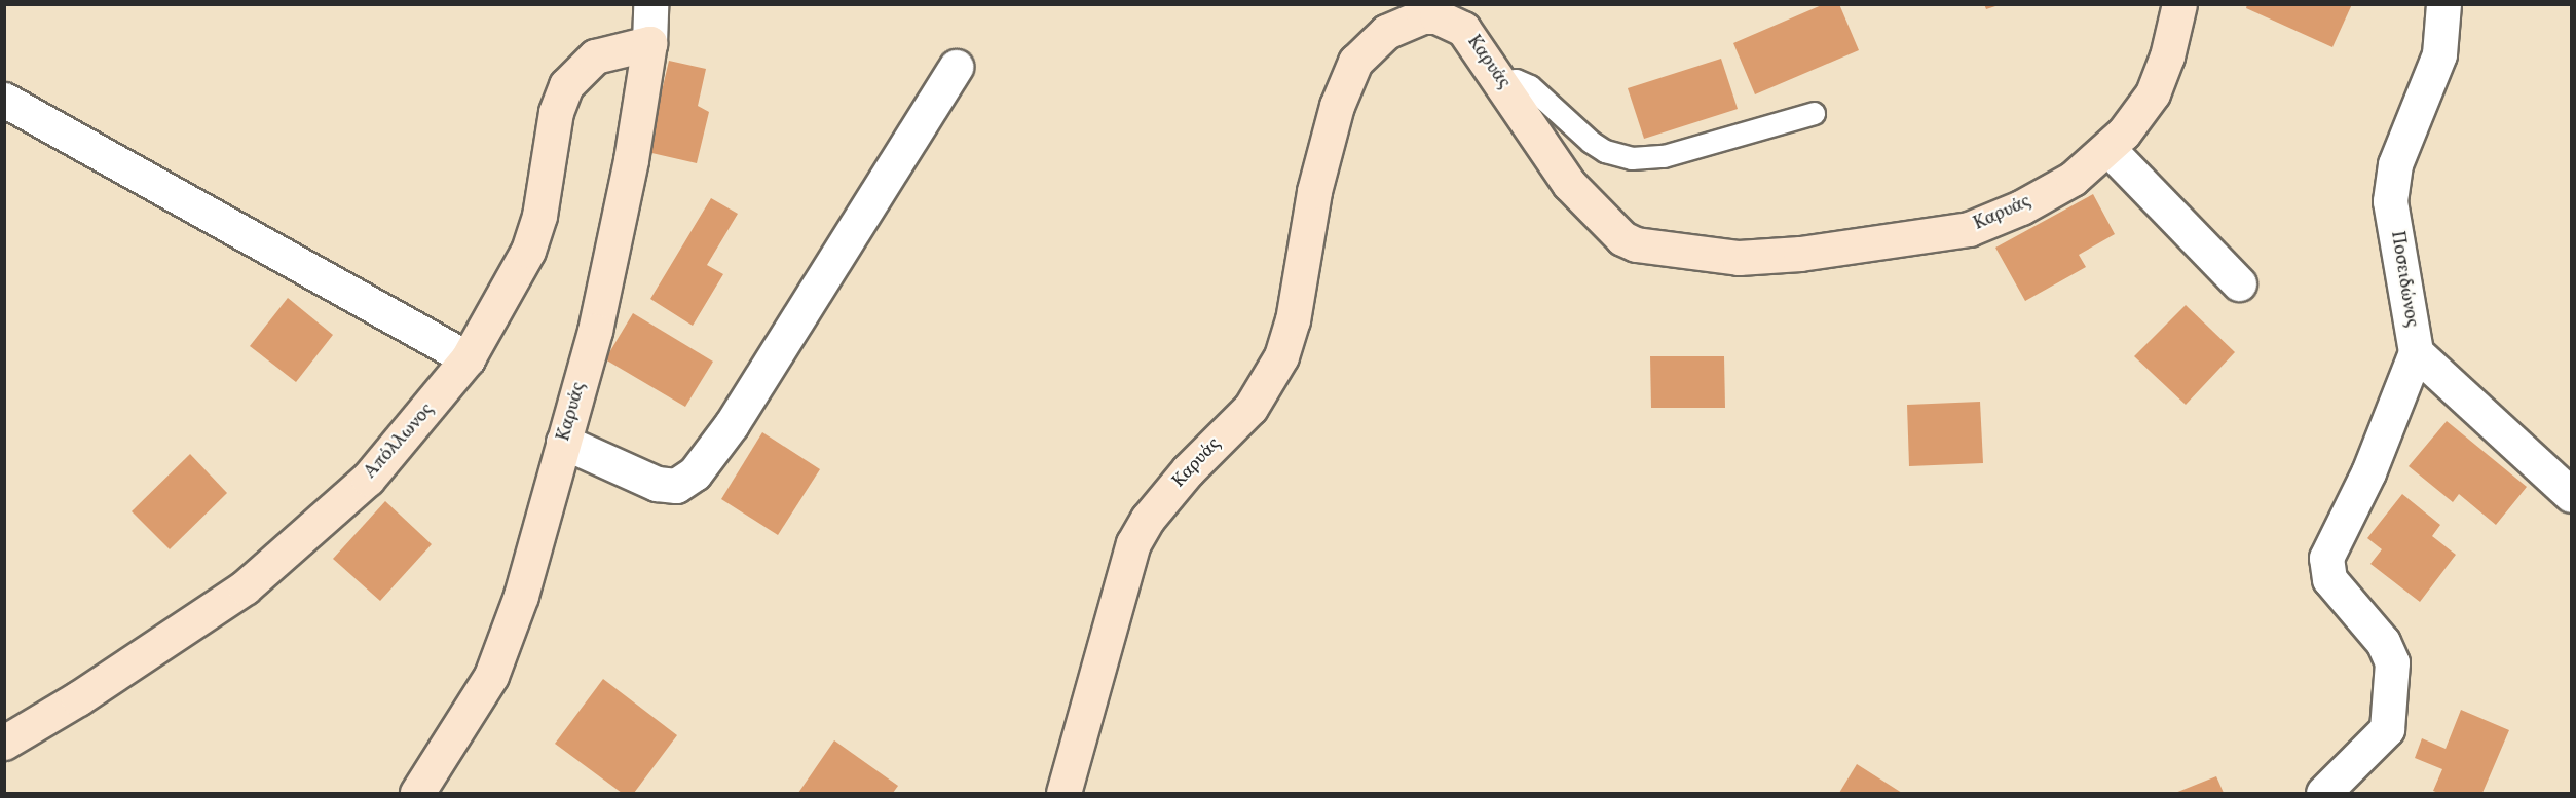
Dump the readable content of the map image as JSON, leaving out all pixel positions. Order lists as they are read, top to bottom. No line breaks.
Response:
{"streets":{"main road":["Καρυάς","Απόλλωνος"],"street":["Ποσειδώνος"]},"crossings":[["Καρυάς","Απόλλωνος"]]}
